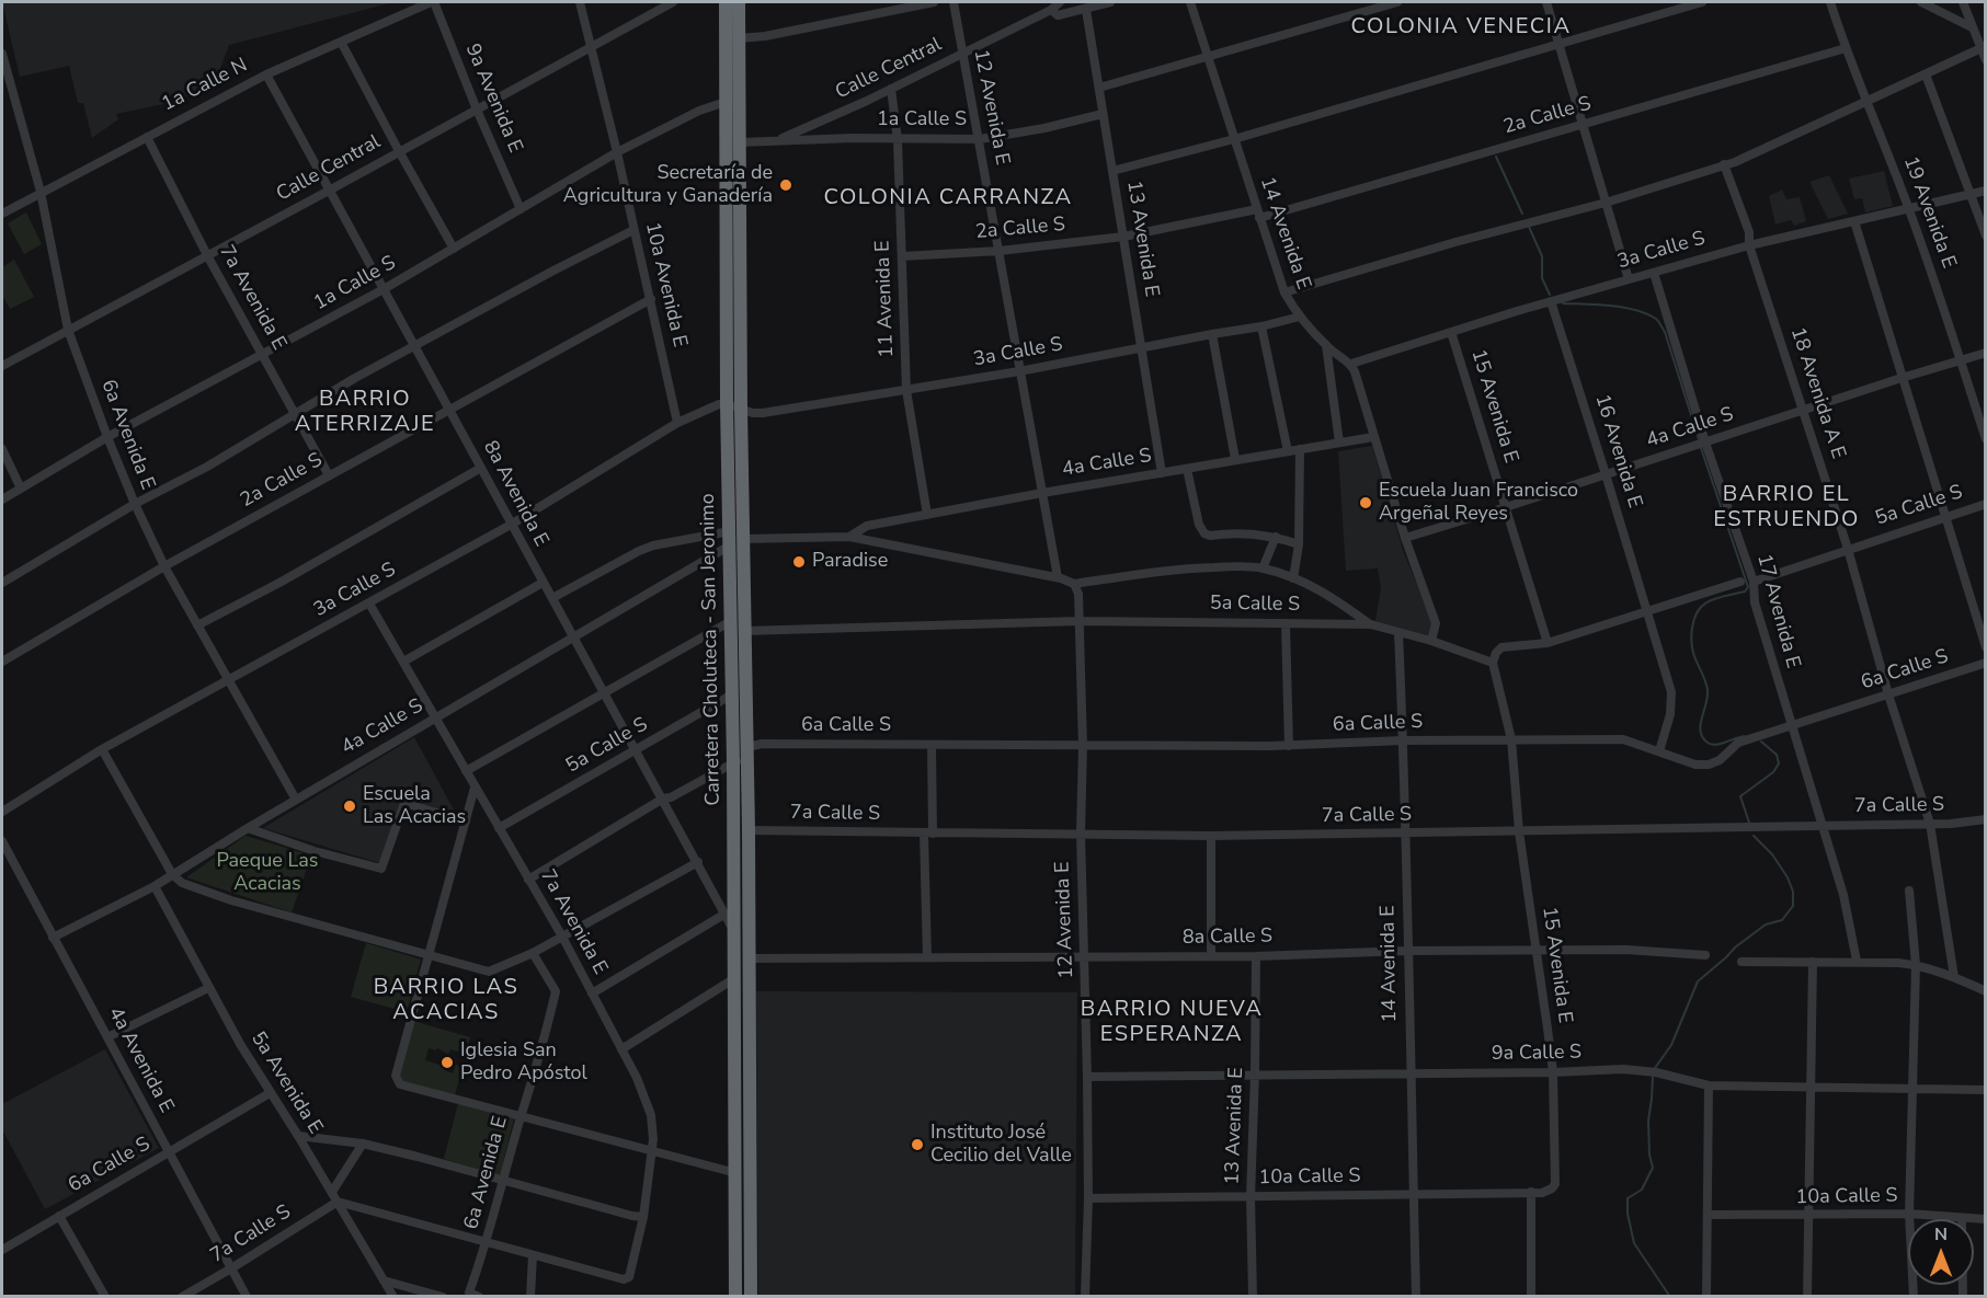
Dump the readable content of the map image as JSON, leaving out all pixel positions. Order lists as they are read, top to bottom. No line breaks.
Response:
{"streets":{"highway":["Carretera Choluteca - San Jeronimo"],"street":["Calle Central","1a Calle N","9a Avenida E","12 Avenida E","2a Calle S","1a Calle S","19 Avenida E","14 Avenida E","13 Avenida E","3a Calle S","10a Avenida E","7a Avenida E","11 Avenida E","18 Avenida A E","15 Avenida E","4a Calle S","6a Avenida E","16 Avenida E","8a Avenida E","5a Calle S","17 Avenida E","6a Calle S","7a Calle S","8a Calle S","9a Calle S","4a Avenida E","5a Avenida E","10a Calle S"]},"crossings":[["Calle Central","9a Avenida E"],["Calle Central","12 Avenida E"],["Calle Central","1a Calle S"],["Calle Central","13 Avenida E"],["Calle Central","10a Avenida E"],["Calle Central","7a Avenida E"],["Calle Central","11 Avenida E"],["Calle Central","6a Avenida E"],["Calle Central","8a Avenida E"],["1a Calle N","9a Avenida E"],["1a Calle N","7a Avenida E"],["1a Calle N","6a Avenida E"],["1a Calle N","8a Avenida E"],["9a Avenida E","1a Calle S"],["12 Avenida E","2a Calle S"],["12 Avenida E","1a Calle S"],["12 Avenida E","3a Calle S"],["12 Avenida E","4a Calle S"],["12 Avenida E","5a Calle S"],["12 Avenida E","6a Calle S"],["12 Avenida E","7a Calle S"],["12 Avenida E","8a Calle S"],["12 Avenida E","9a Calle S"],["12 Avenida E","10a Calle S"],["2a Calle S","19 Avenida E"],["2a Calle S","14 Avenida E"],["2a Calle S","13 Avenida E"],["2a Calle S","10a Avenida E"],["2a Calle S","7a Avenida E"],["2a Calle S","11 Avenida E"],["2a Calle S","6a Avenida E"],["2a Calle S","8a Avenida E"],["1a Calle S","13 Avenida E"],["1a Calle S","10a Avenida E"],["1a Calle S","7a Avenida E"],["1a Calle S","11 Avenida E"],["1a Calle S","6a Avenida E"],["1a Calle S","8a Avenida E"],["1a Calle S","Carretera Choluteca - San Jeronimo"],["19 Avenida E","3a Calle S"],["19 Avenida E","4a Calle S"],["14 Avenida E","3a Calle S"],["14 Avenida E","5a Calle S"],["14 Avenida E","6a Calle S"],["14 Avenida E","7a Calle S"],["14 Avenida E","8a Calle S"],["14 Avenida E","9a Calle S"],["14 Avenida E","10a Calle S"],["13 Avenida E","3a Calle S"],["13 Avenida E","4a Calle S"],["13 Avenida E","8a Calle S"],["13 Avenida E","9a Calle S"],["13 Avenida E","10a Calle S"],["3a Calle S","10a Avenida E"],["3a Calle S","7a Avenida E"],["3a Calle S","11 Avenida E"],["3a Calle S","18 Avenida A E"],["3a Calle S","15 Avenida E"],["3a Calle S","6a Avenida E"],["3a Calle S","16 Avenida E"],["3a Calle S","8a Avenida E"],["3a Calle S","17 Avenida E"],["3a Calle S","Carretera Choluteca - San Jeronimo"],["7a Avenida E","4a Calle S"],["7a Avenida E","5a Calle S"],["7a Avenida E","6a Calle S"],["11 Avenida E","4a Calle S"],["18 Avenida A E","4a Calle S"],["18 Avenida A E","5a Calle S"],["18 Avenida A E","6a Calle S"],["18 Avenida A E","7a Calle S"],["15 Avenida E","4a Calle S"],["15 Avenida E","5a Calle S"],["15 Avenida E","6a Calle S"],["15 Avenida E","7a Calle S"],["15 Avenida E","8a Calle S"],["15 Avenida E","9a Calle S"],["15 Avenida E","10a Calle S"],["4a Calle S","6a Avenida E"],["4a Calle S","16 Avenida E"],["4a Calle S","8a Avenida E"],["4a Calle S","17 Avenida E"],["4a Calle S","Carretera Choluteca - San Jeronimo"],["4a Calle S","4a Avenida E"],["4a Calle S","5a Avenida E"],["16 Avenida E","6a Calle S"],["8a Avenida E","5a Calle S"],["8a Avenida E","Carretera Choluteca - San Jeronimo"],["8a Avenida E","6a Calle S"],["5a Calle S","17 Avenida E"],["5a Calle S","Carretera Choluteca - San Jeronimo"],["17 Avenida E","6a Calle S"],["17 Avenida E","7a Calle S"],["Carretera Choluteca - San Jeronimo","6a Calle S"],["Carretera Choluteca - San Jeronimo","7a Calle S"],["Carretera Choluteca - San Jeronimo","8a Calle S"],["6a Calle S","4a Avenida E"],["6a Calle S","5a Avenida E"],["7a Calle S","4a Avenida E"],["7a Calle S","5a Avenida E"]],"districts":["COLONIA VENECIA","COLONIA CARRANZA","BARRIO ATERRIZAJE","BARRIO EL ESTRUENDO","BARRIO LAS ACACIAS","BARRIO NUEVA ESPERANZA"],"parks":["Paeque Las Acacias"],"places":["Secretaría de Agricultura y Ganadería","Escuela Juan Francisco Argeñal Reyes","Paradise","Escuela Las Acacias","Iglesia San Pedro Apóstol","Instituto José Cecilio del Valle"],"north":"top"}
